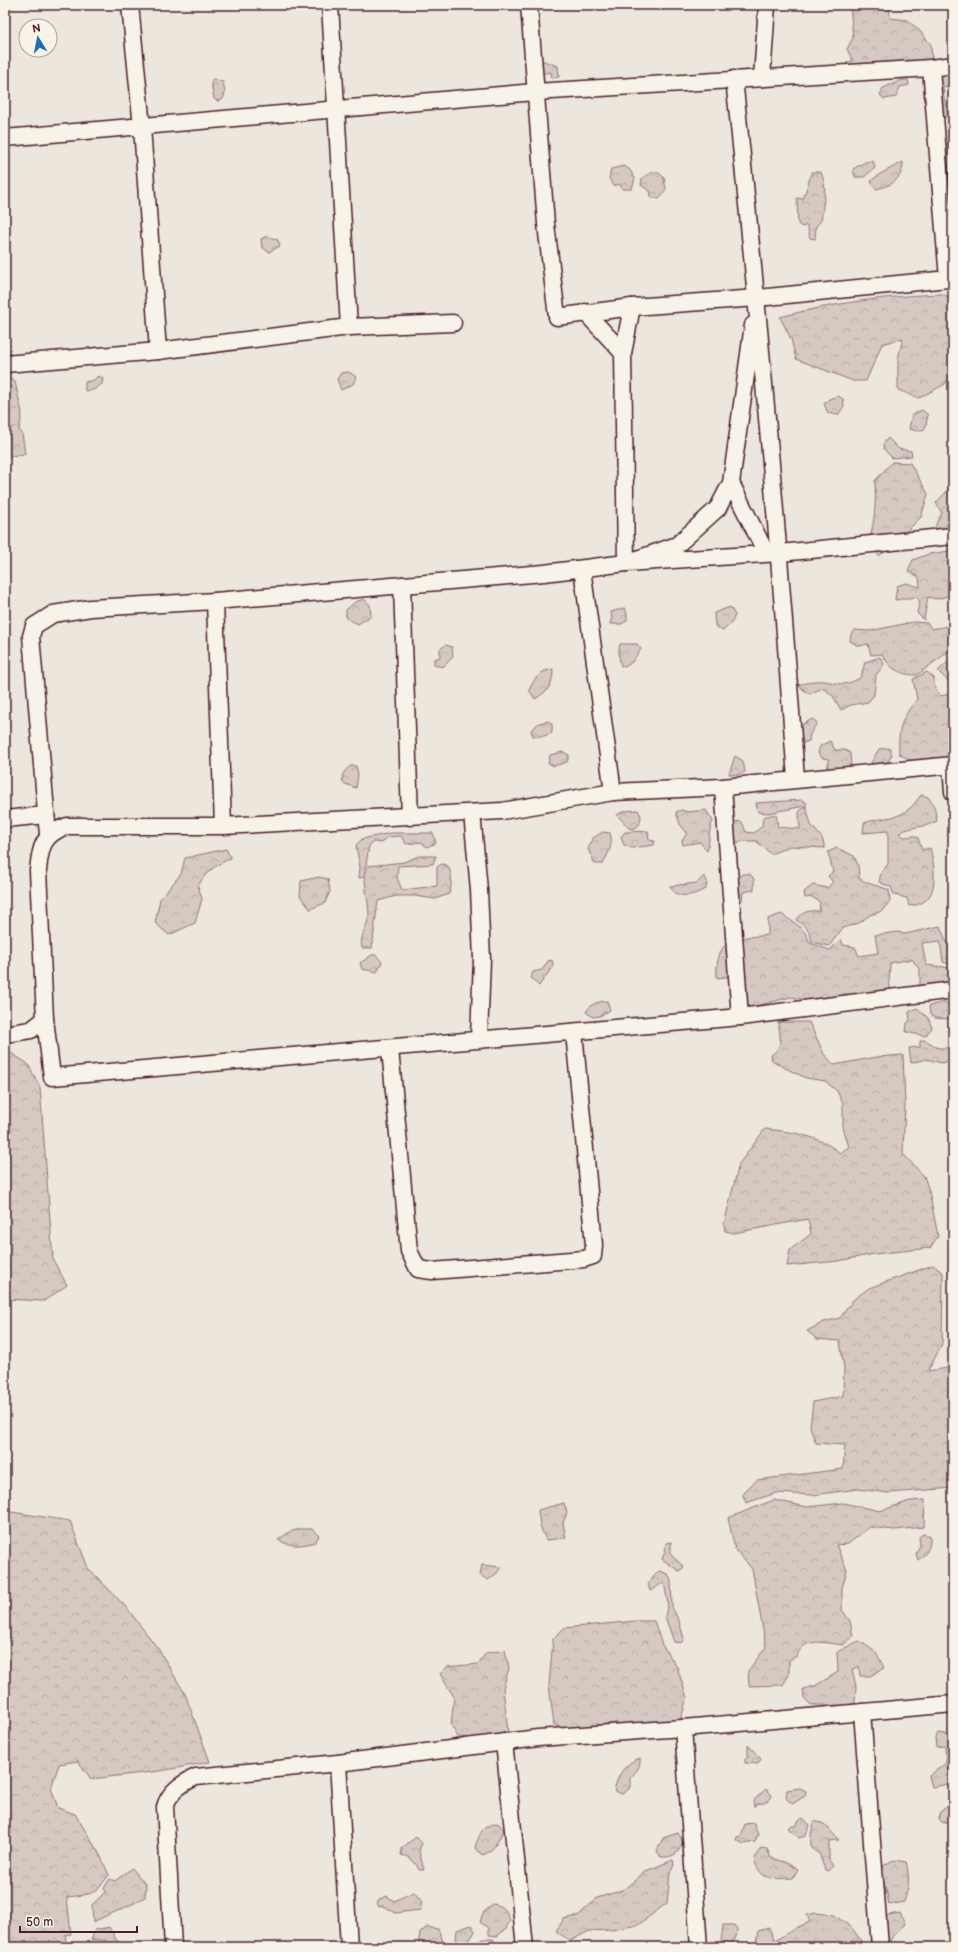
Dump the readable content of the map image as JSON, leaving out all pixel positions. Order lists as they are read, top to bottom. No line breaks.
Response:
{"scale_bar":"50 m","north":"top"}
